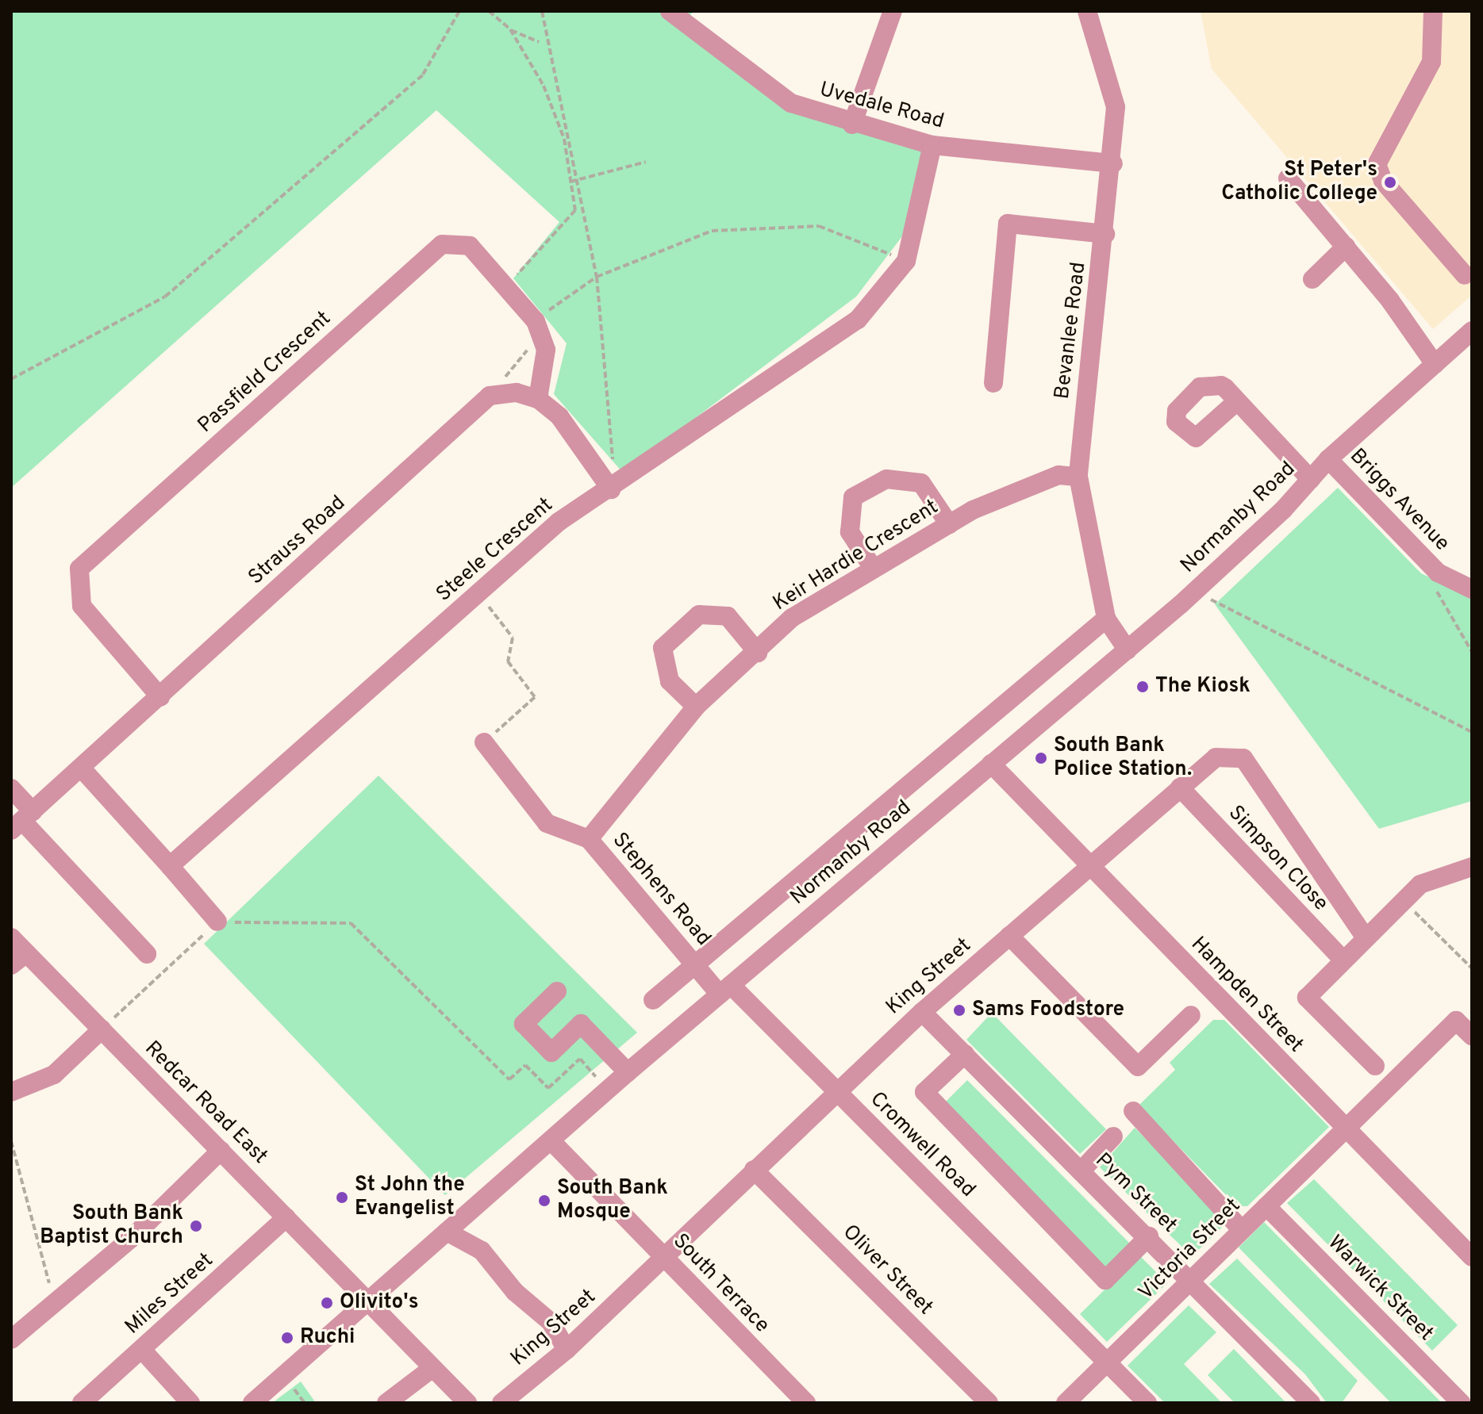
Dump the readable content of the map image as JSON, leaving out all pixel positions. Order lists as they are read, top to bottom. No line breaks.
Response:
{"streets":{"street":["Uvedale Road","Bevanlee Road","Passfield Crescent","Briggs Avenue","Normanby Road","Strauss Road","Steele Crescent","Keir Hardie Crescent","Simpson Close","Stephens Road","King Street","Hampden Street","Redcar Road East","Cromwell Road","Pym Street","Victoria Street","Oliver Street","South Terrace","Warwick Street","Miles Street"]},"crossings":[["Uvedale Road","Bevanlee Road"],["Uvedale Road","Steele Crescent"],["Bevanlee Road","Normanby Road"],["Bevanlee Road","Keir Hardie Crescent"],["Passfield Crescent","Strauss Road"],["Briggs Avenue","Normanby Road"],["Normanby Road","Stephens Road"],["Normanby Road","Hampden Street"],["Normanby Road","Redcar Road East"],["Normanby Road","Cromwell Road"],["Normanby Road","South Terrace"],["Keir Hardie Crescent","Stephens Road"],["Simpson Close","King Street"],["Stephens Road","Cromwell Road"],["King Street","Hampden Street"],["King Street","Cromwell Road"],["King Street","Oliver Street"],["King Street","South Terrace"],["Hampden Street","Victoria Street"],["Redcar Road East","Miles Street"],["Cromwell Road","Victoria Street"],["Pym Street","Victoria Street"],["Victoria Street","Warwick Street"]],"places":["St Peter's Catholic College","The Kiosk","South Bank Police Station.","Sams Foodstore","St John the Evangelist","South Bank Mosque","South Bank Baptist Church","Olivito's","Ruchi"]}
